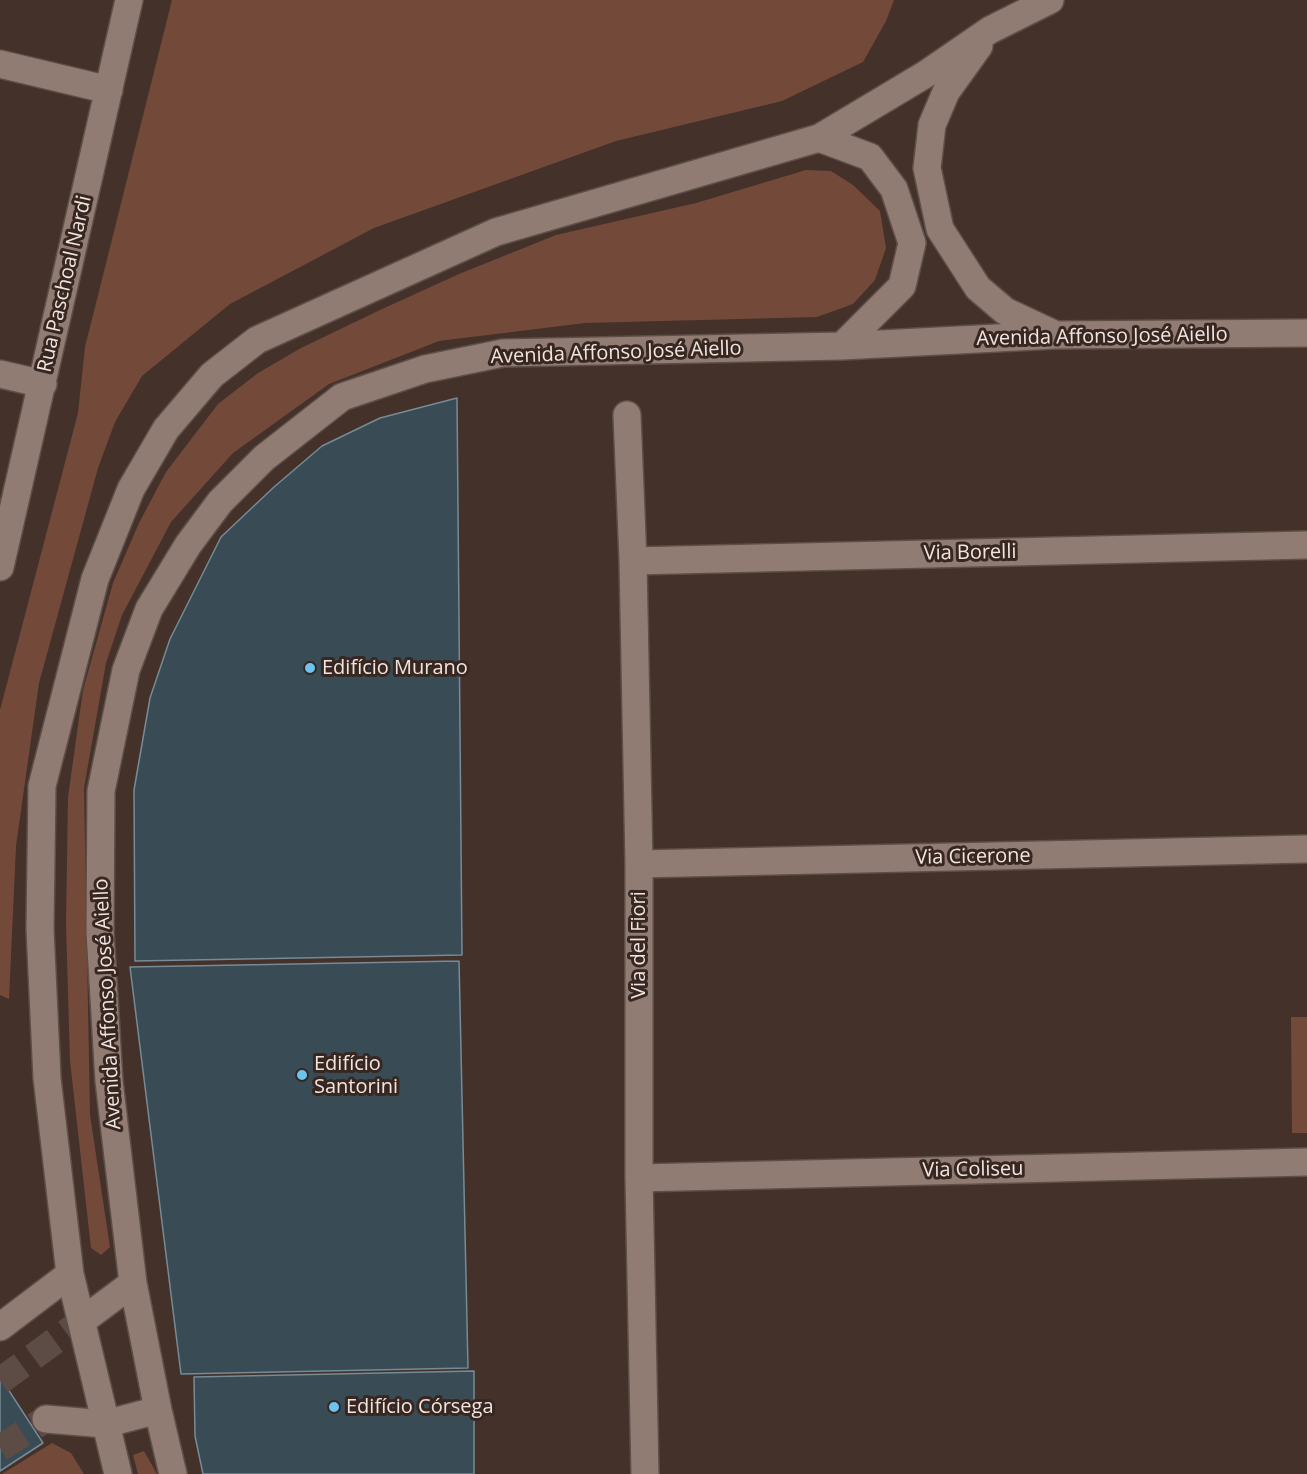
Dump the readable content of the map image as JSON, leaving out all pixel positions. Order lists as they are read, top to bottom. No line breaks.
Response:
{"streets":{"street":["Rua Paschoal Nardi","Avenida Affonso José Aiello","Via Borelli","Via Cicerone","Via del Fiori","Via Coliseu"]},"crossings":[["Via Borelli","Via del Fiori"],["Via Cicerone","Via del Fiori"],["Via del Fiori","Via Coliseu"]],"places":["Edifício Murano","Edifício Santorini","Edifício Córsega"]}
